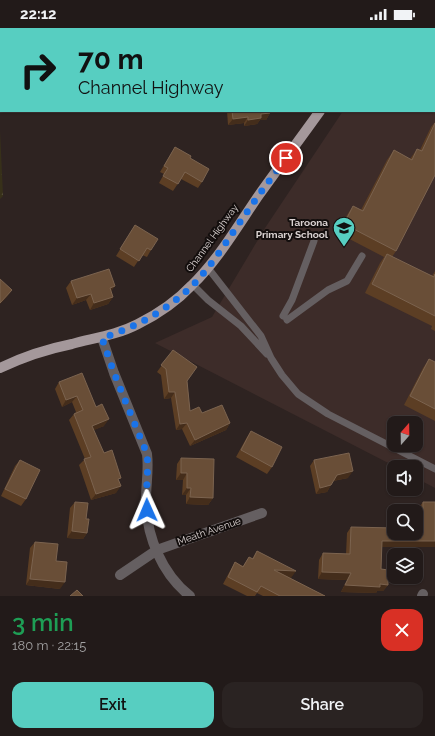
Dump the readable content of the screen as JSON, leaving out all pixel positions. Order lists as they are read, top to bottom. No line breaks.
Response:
{"streets":{"main road":["Channel Highway"],"street":["Meath Avenue"]},"places":{"school or university":["Taroona Primary School"]},"north":"top","page":{"status":"22:12","turn":["70 m","Channel Highway"],"heading":["3 min","180 m · 22:15"],"buttons":["Exit","Share"]}}
